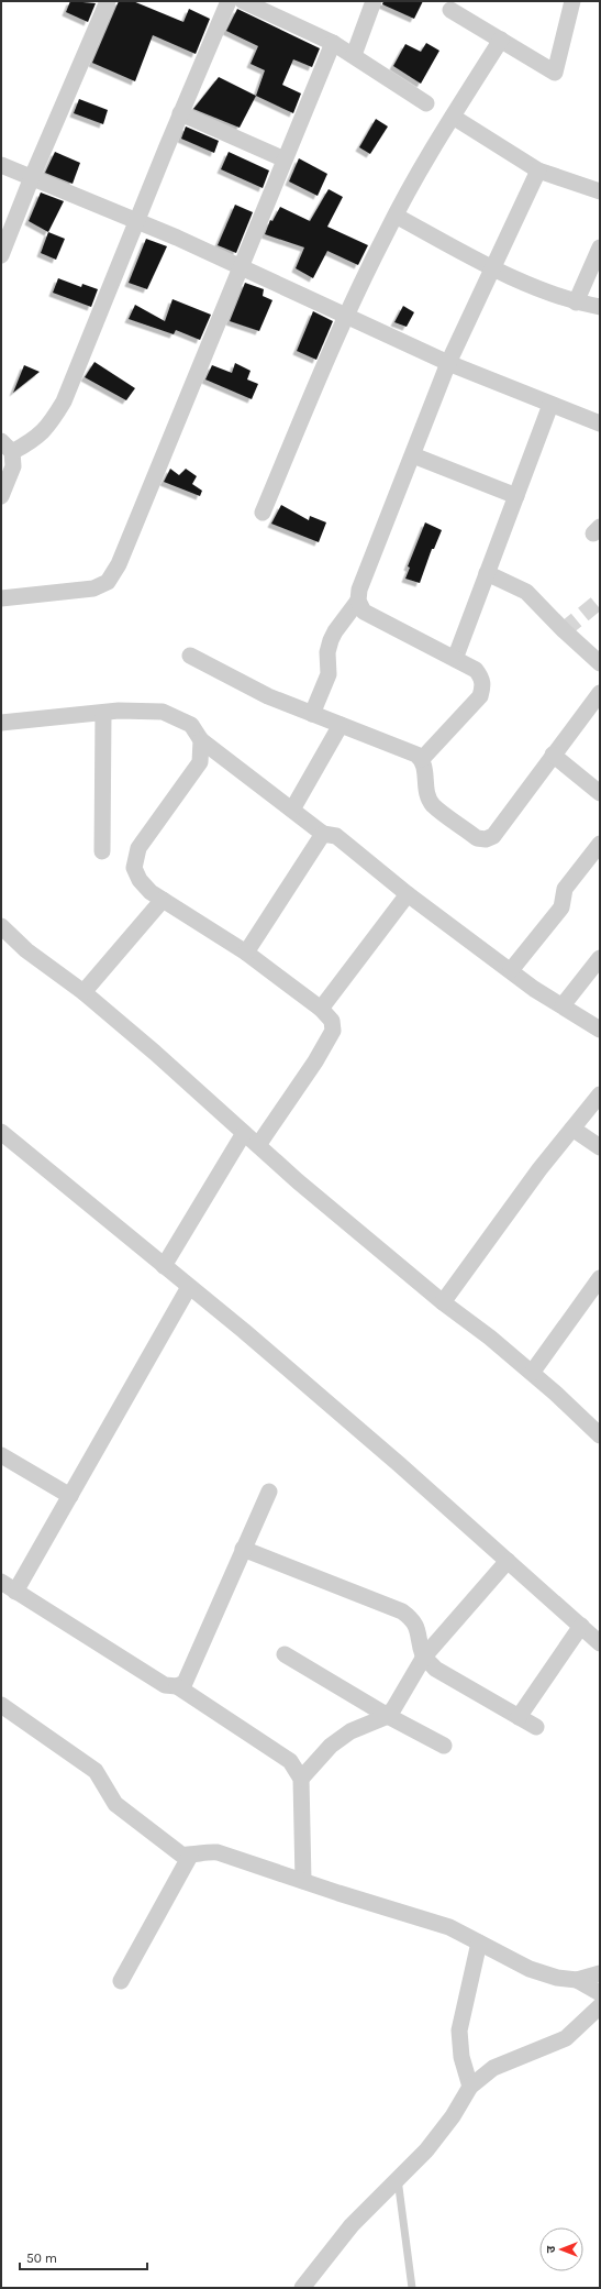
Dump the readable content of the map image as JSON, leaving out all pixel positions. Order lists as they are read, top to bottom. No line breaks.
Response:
{"scale_bar":"50 m","north":"left"}
